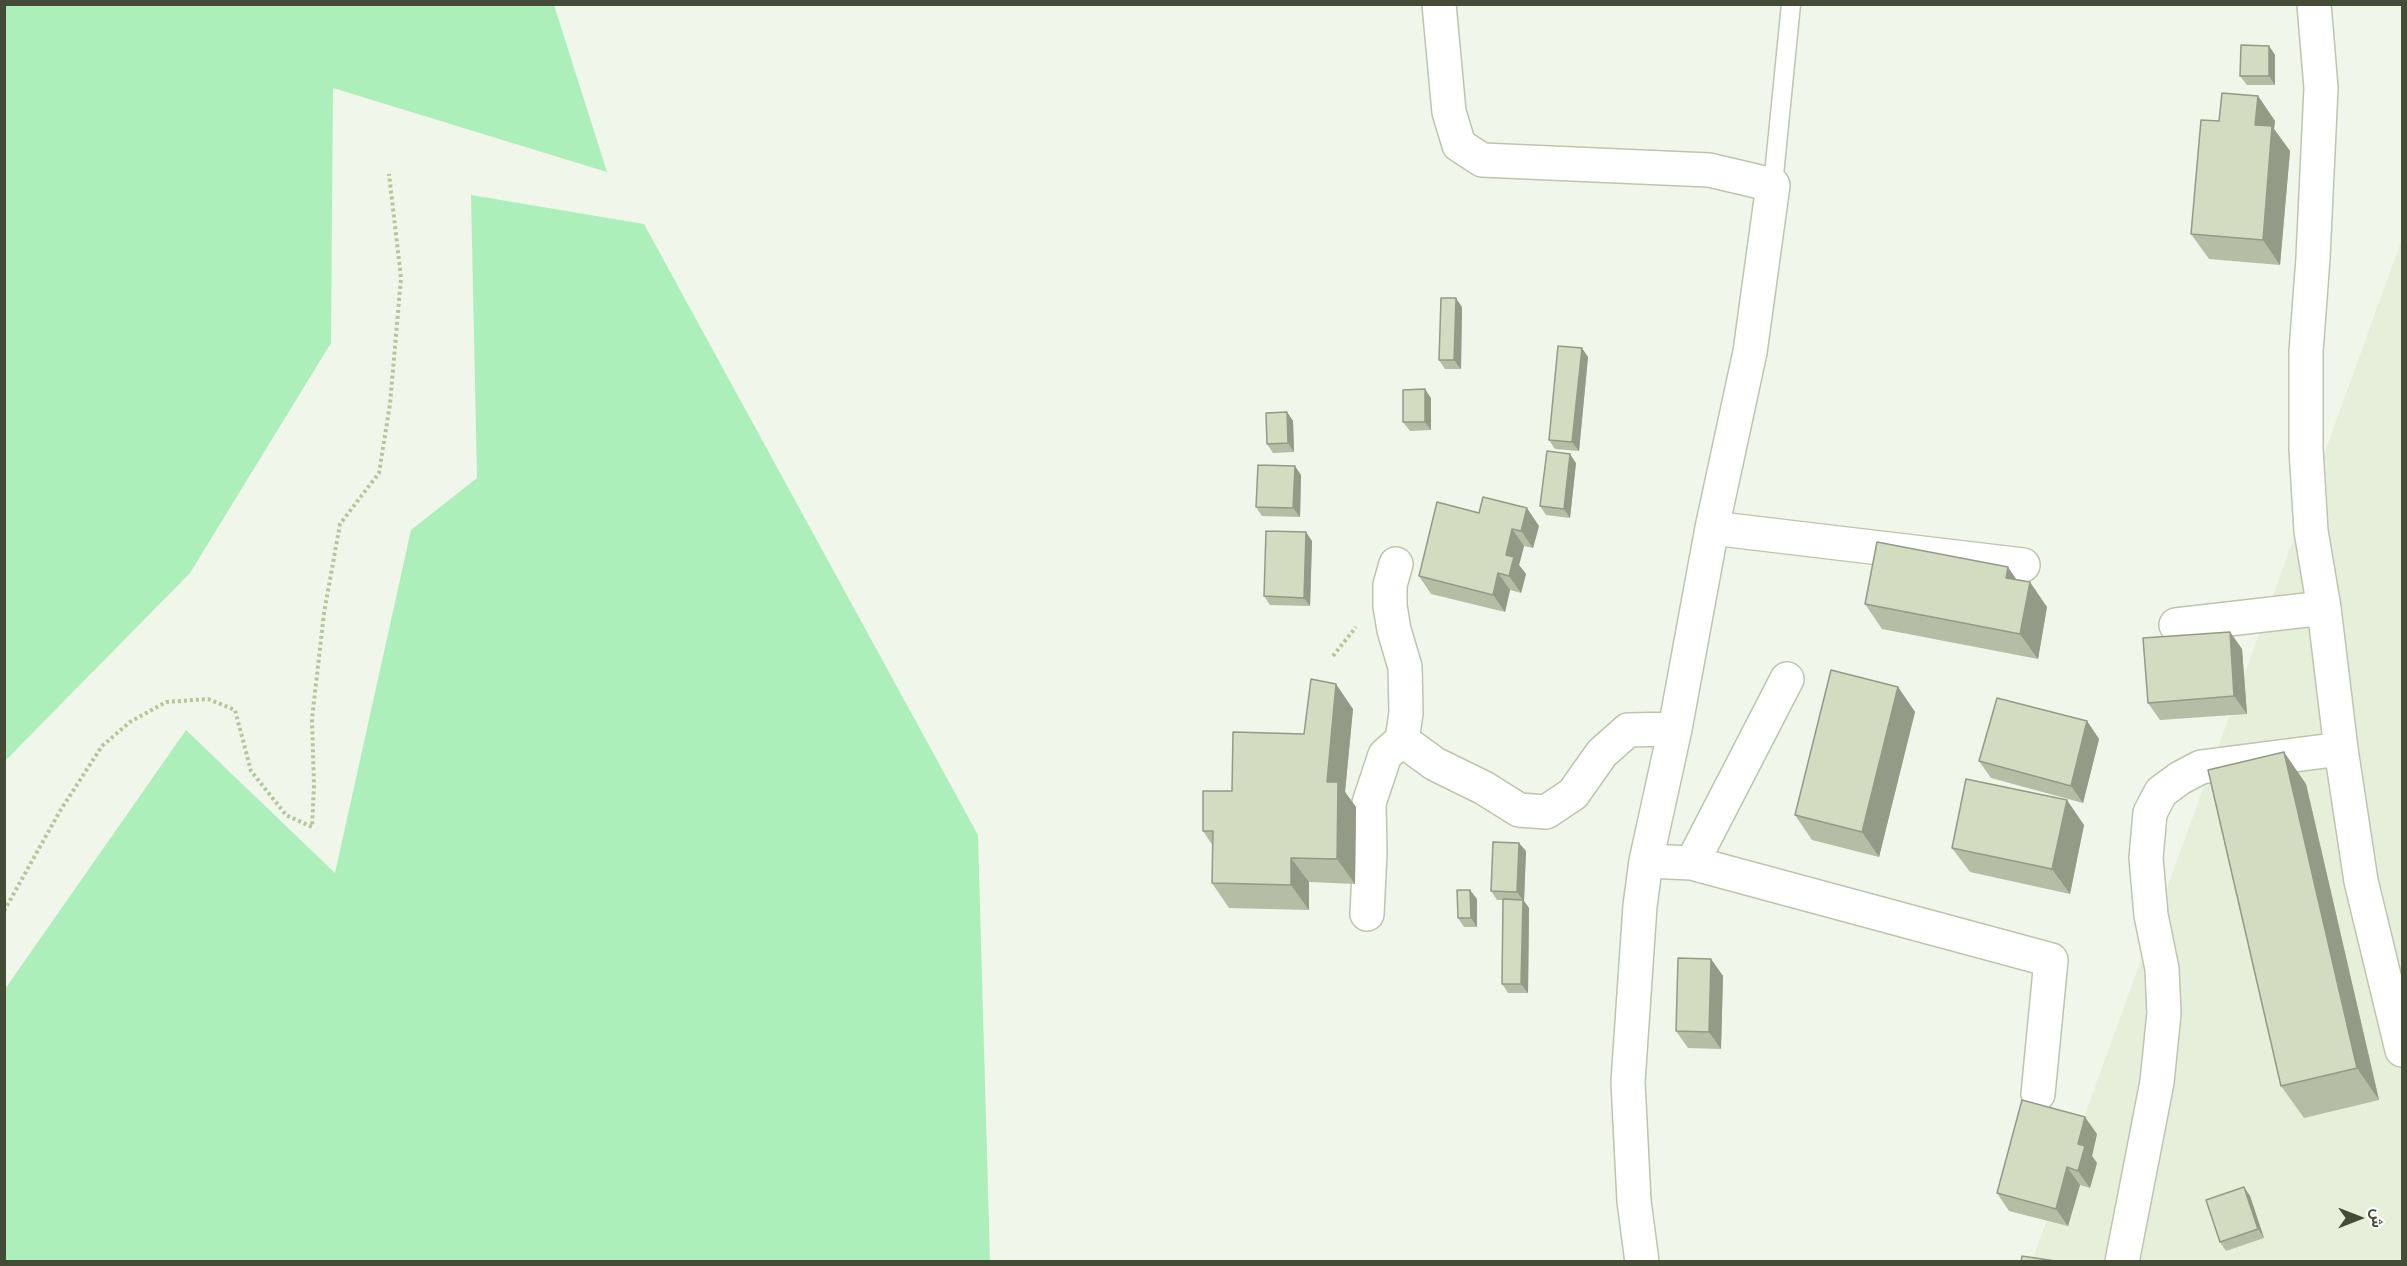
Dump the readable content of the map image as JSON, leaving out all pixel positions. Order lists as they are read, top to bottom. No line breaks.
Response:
{"north":"right"}
